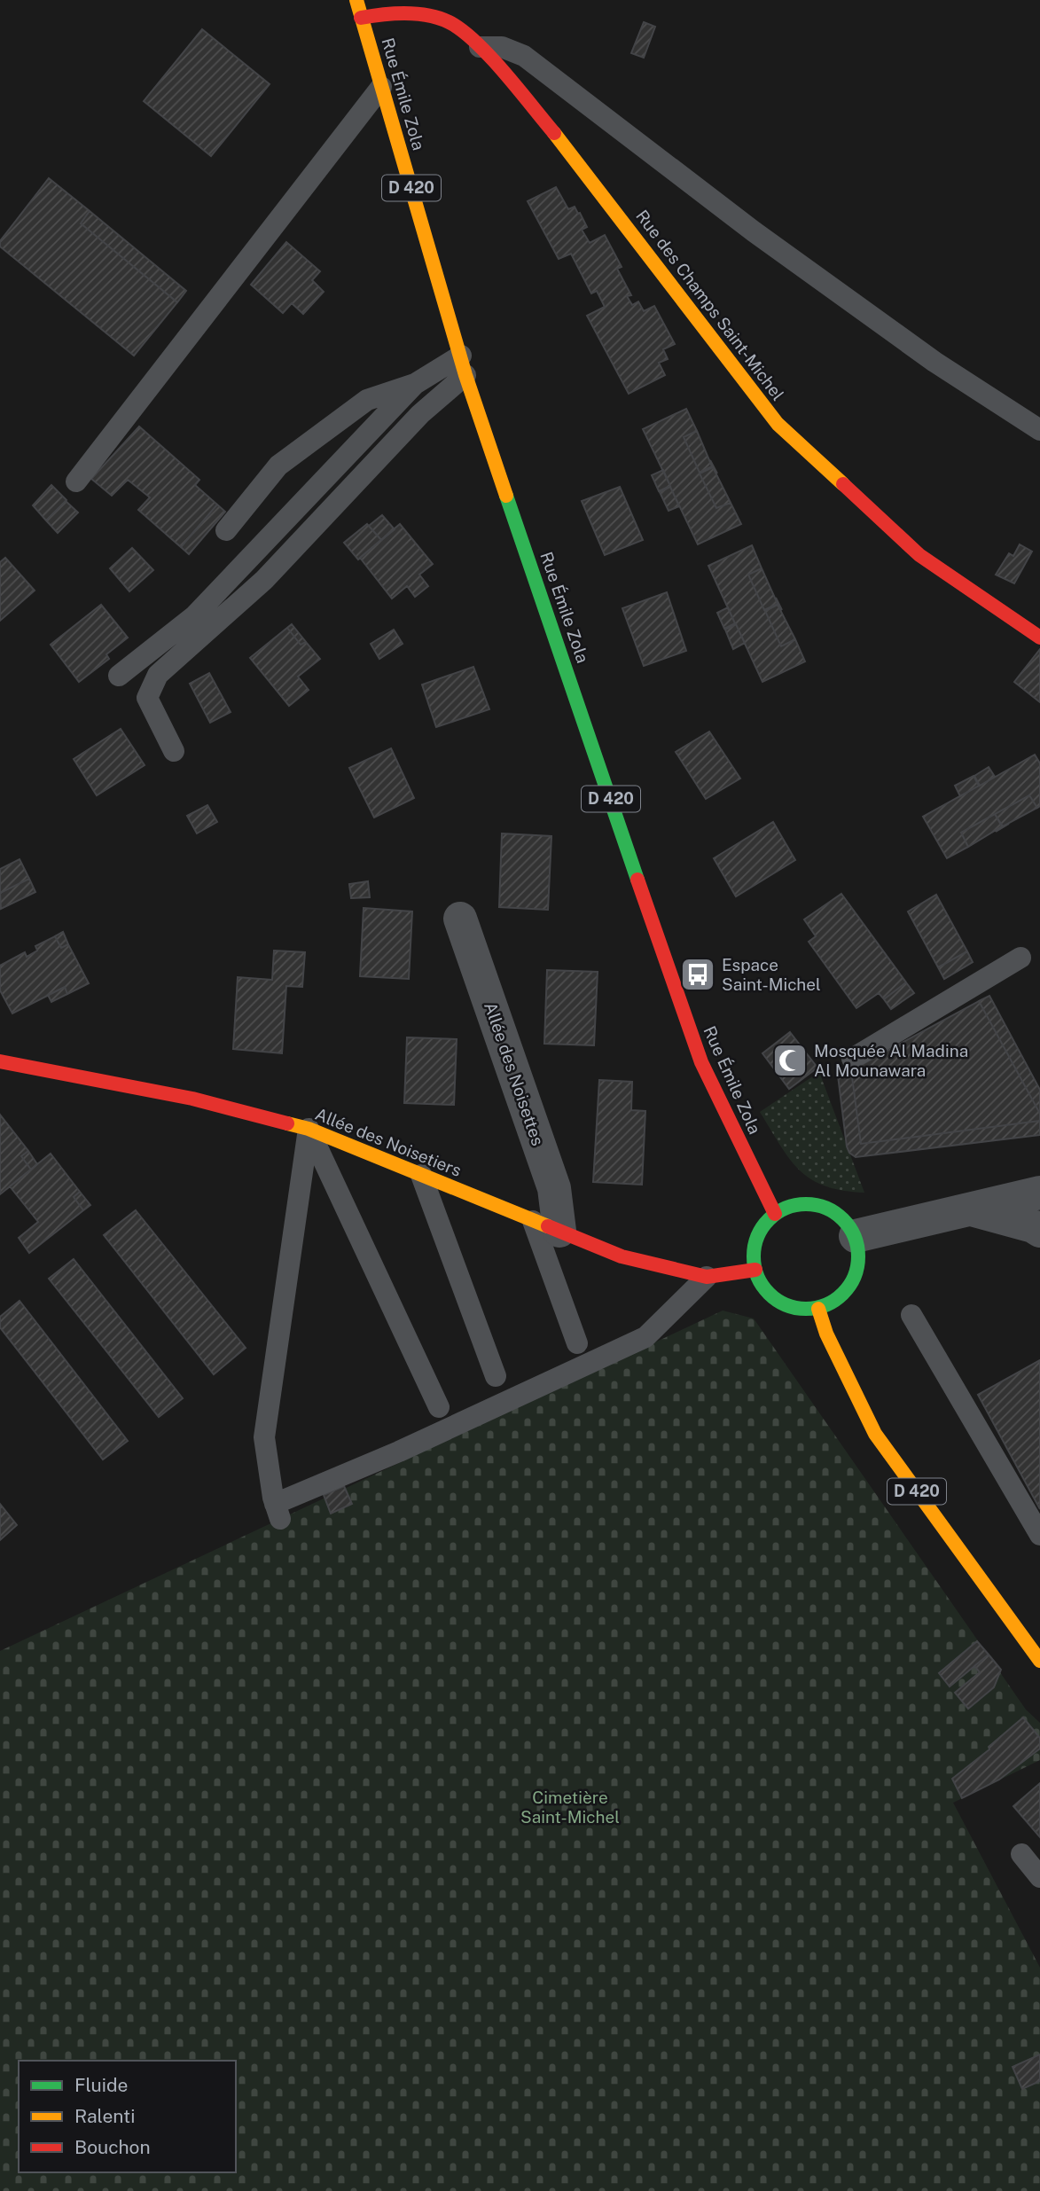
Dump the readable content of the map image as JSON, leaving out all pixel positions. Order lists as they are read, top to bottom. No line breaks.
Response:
{"streets":{"main road":["Rue Émile Zola","D 420","Rue des Champs Saint-Michel","Allée des Noisetiers"],"street":["Allée des Noisettes"]},"crossings":[["Rue Émile Zola","D 420"],["Rue Émile Zola","Rue des Champs Saint-Michel"],["Rue Émile Zola","Allée des Noisetiers"],["D 420","Allée des Noisetiers"],["Allée des Noisettes","Allée des Noisetiers"]],"parks":["Cimetière Saint-Michel"],"places":{"bus stop":["Espace Saint-Michel"],"mosque":["Mosquée Al Madina Al Mounawara"]},"legend":["Fluide","Ralenti","Bouchon"]}
